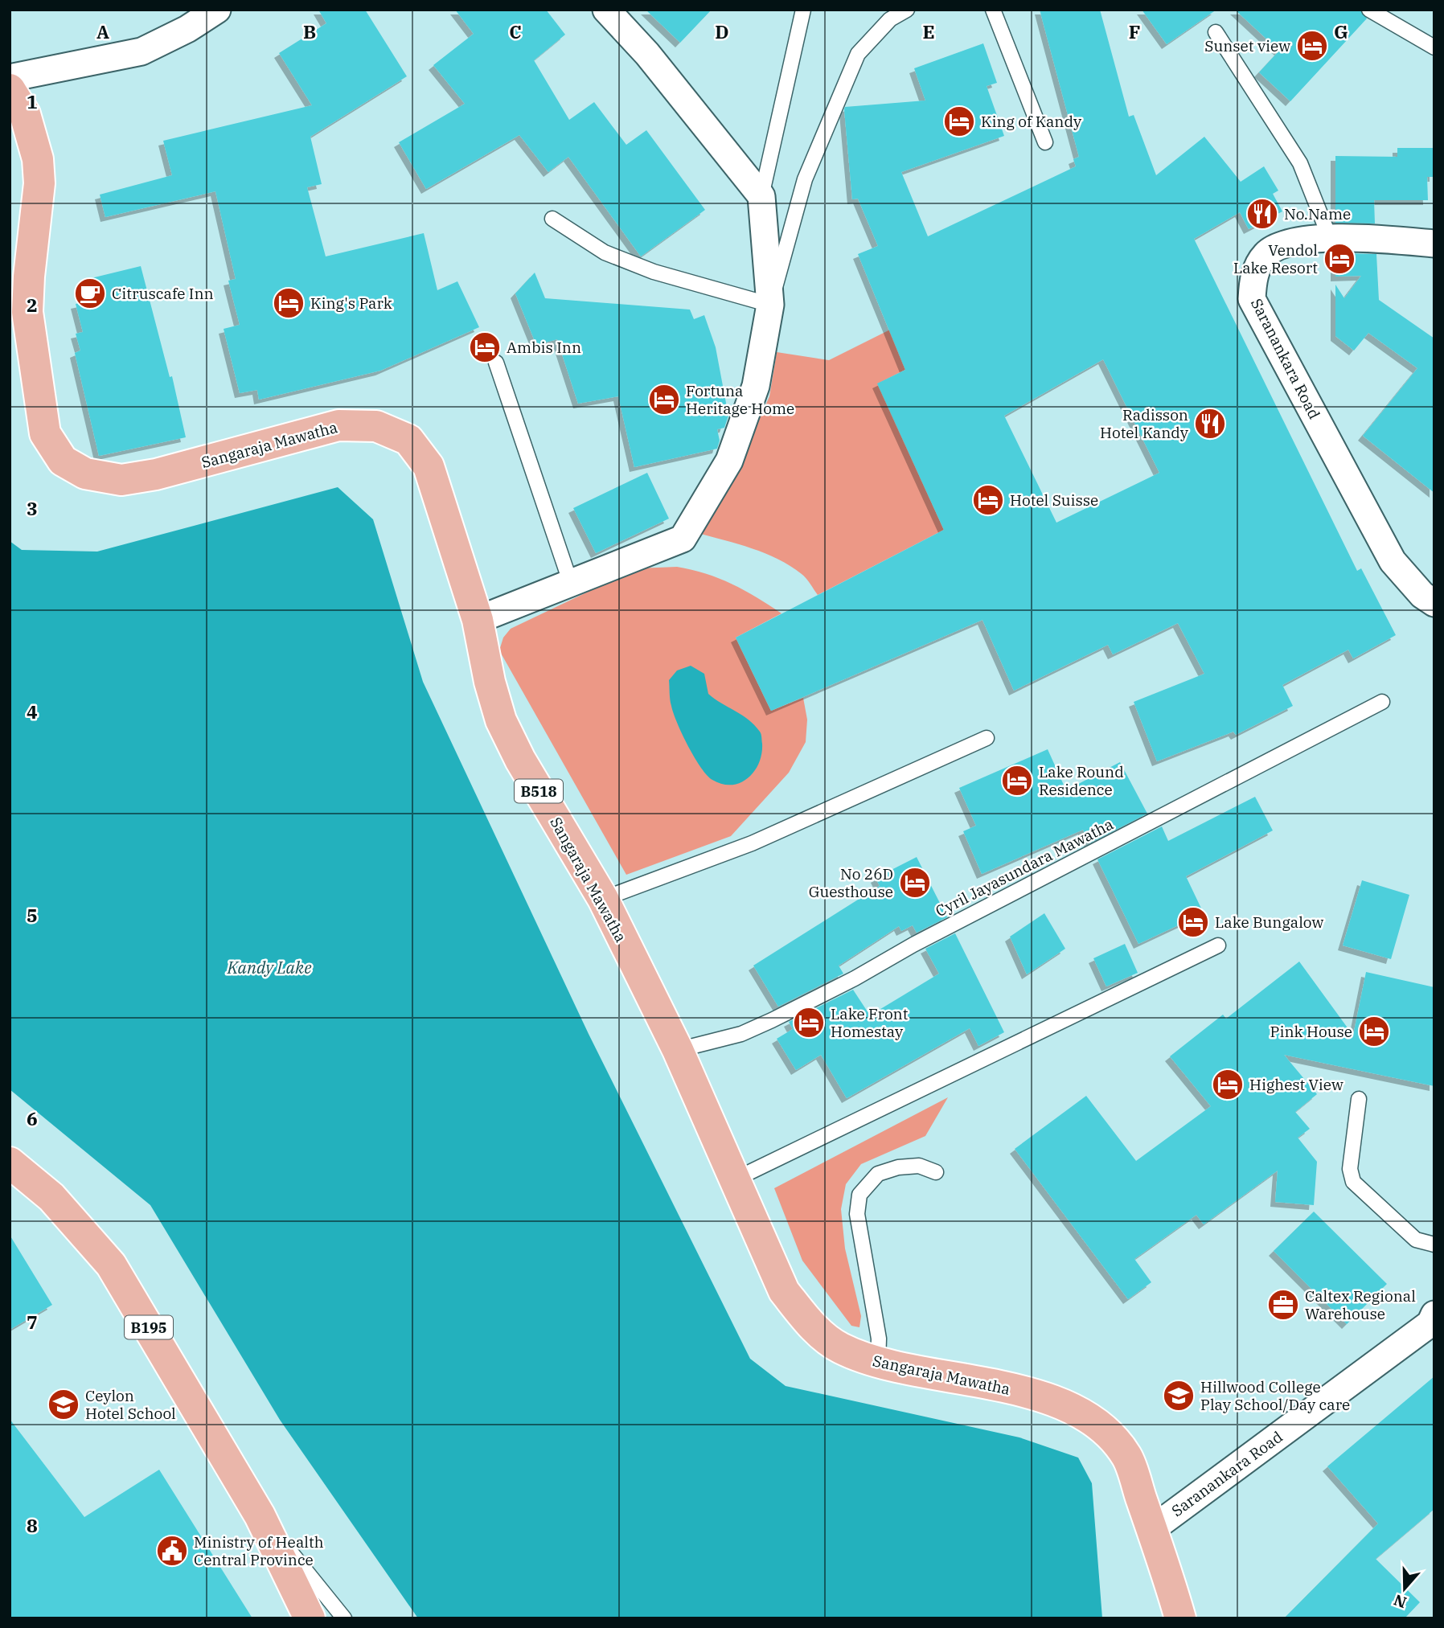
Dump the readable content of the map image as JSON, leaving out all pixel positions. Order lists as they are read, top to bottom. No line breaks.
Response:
{"streets":{"main road":["Sangaraja Mawatha","B518","B195"],"street":["Saranankara Road"],"lane":["Cyril Jayasundara Mawatha"]},"crossings":[["Saranankara Road","Sangaraja Mawatha"],["Sangaraja Mawatha","Cyril Jayasundara Mawatha"]],"water":["Kandy Lake"],"places":{"hotel":["Sunset view","King of Kandy","Vendol Lake Resort","King's Park","Ambis Inn","Fortuna Heritage Home","Hotel Suisse","Lake Round Residence","No 26D Guesthouse","Lake Bungalow","Lake Front Homestay","Pink House","Highest View"],"restaurant":["No.Name","Radisson Hotel Kandy"],"cafe":["Citruscafe Inn"],"office":["Caltex Regional Warehouse"],"school or university":["Hillwood College Play School/Day care","Ceylon Hotel School"],"public building":["Ministry of Health Central Province"]},"north":"bottom","grid":{"columns":["A","B","C","D","E","F","G"],"rows":["1","2","3","4","5","6","7","8"]}}
